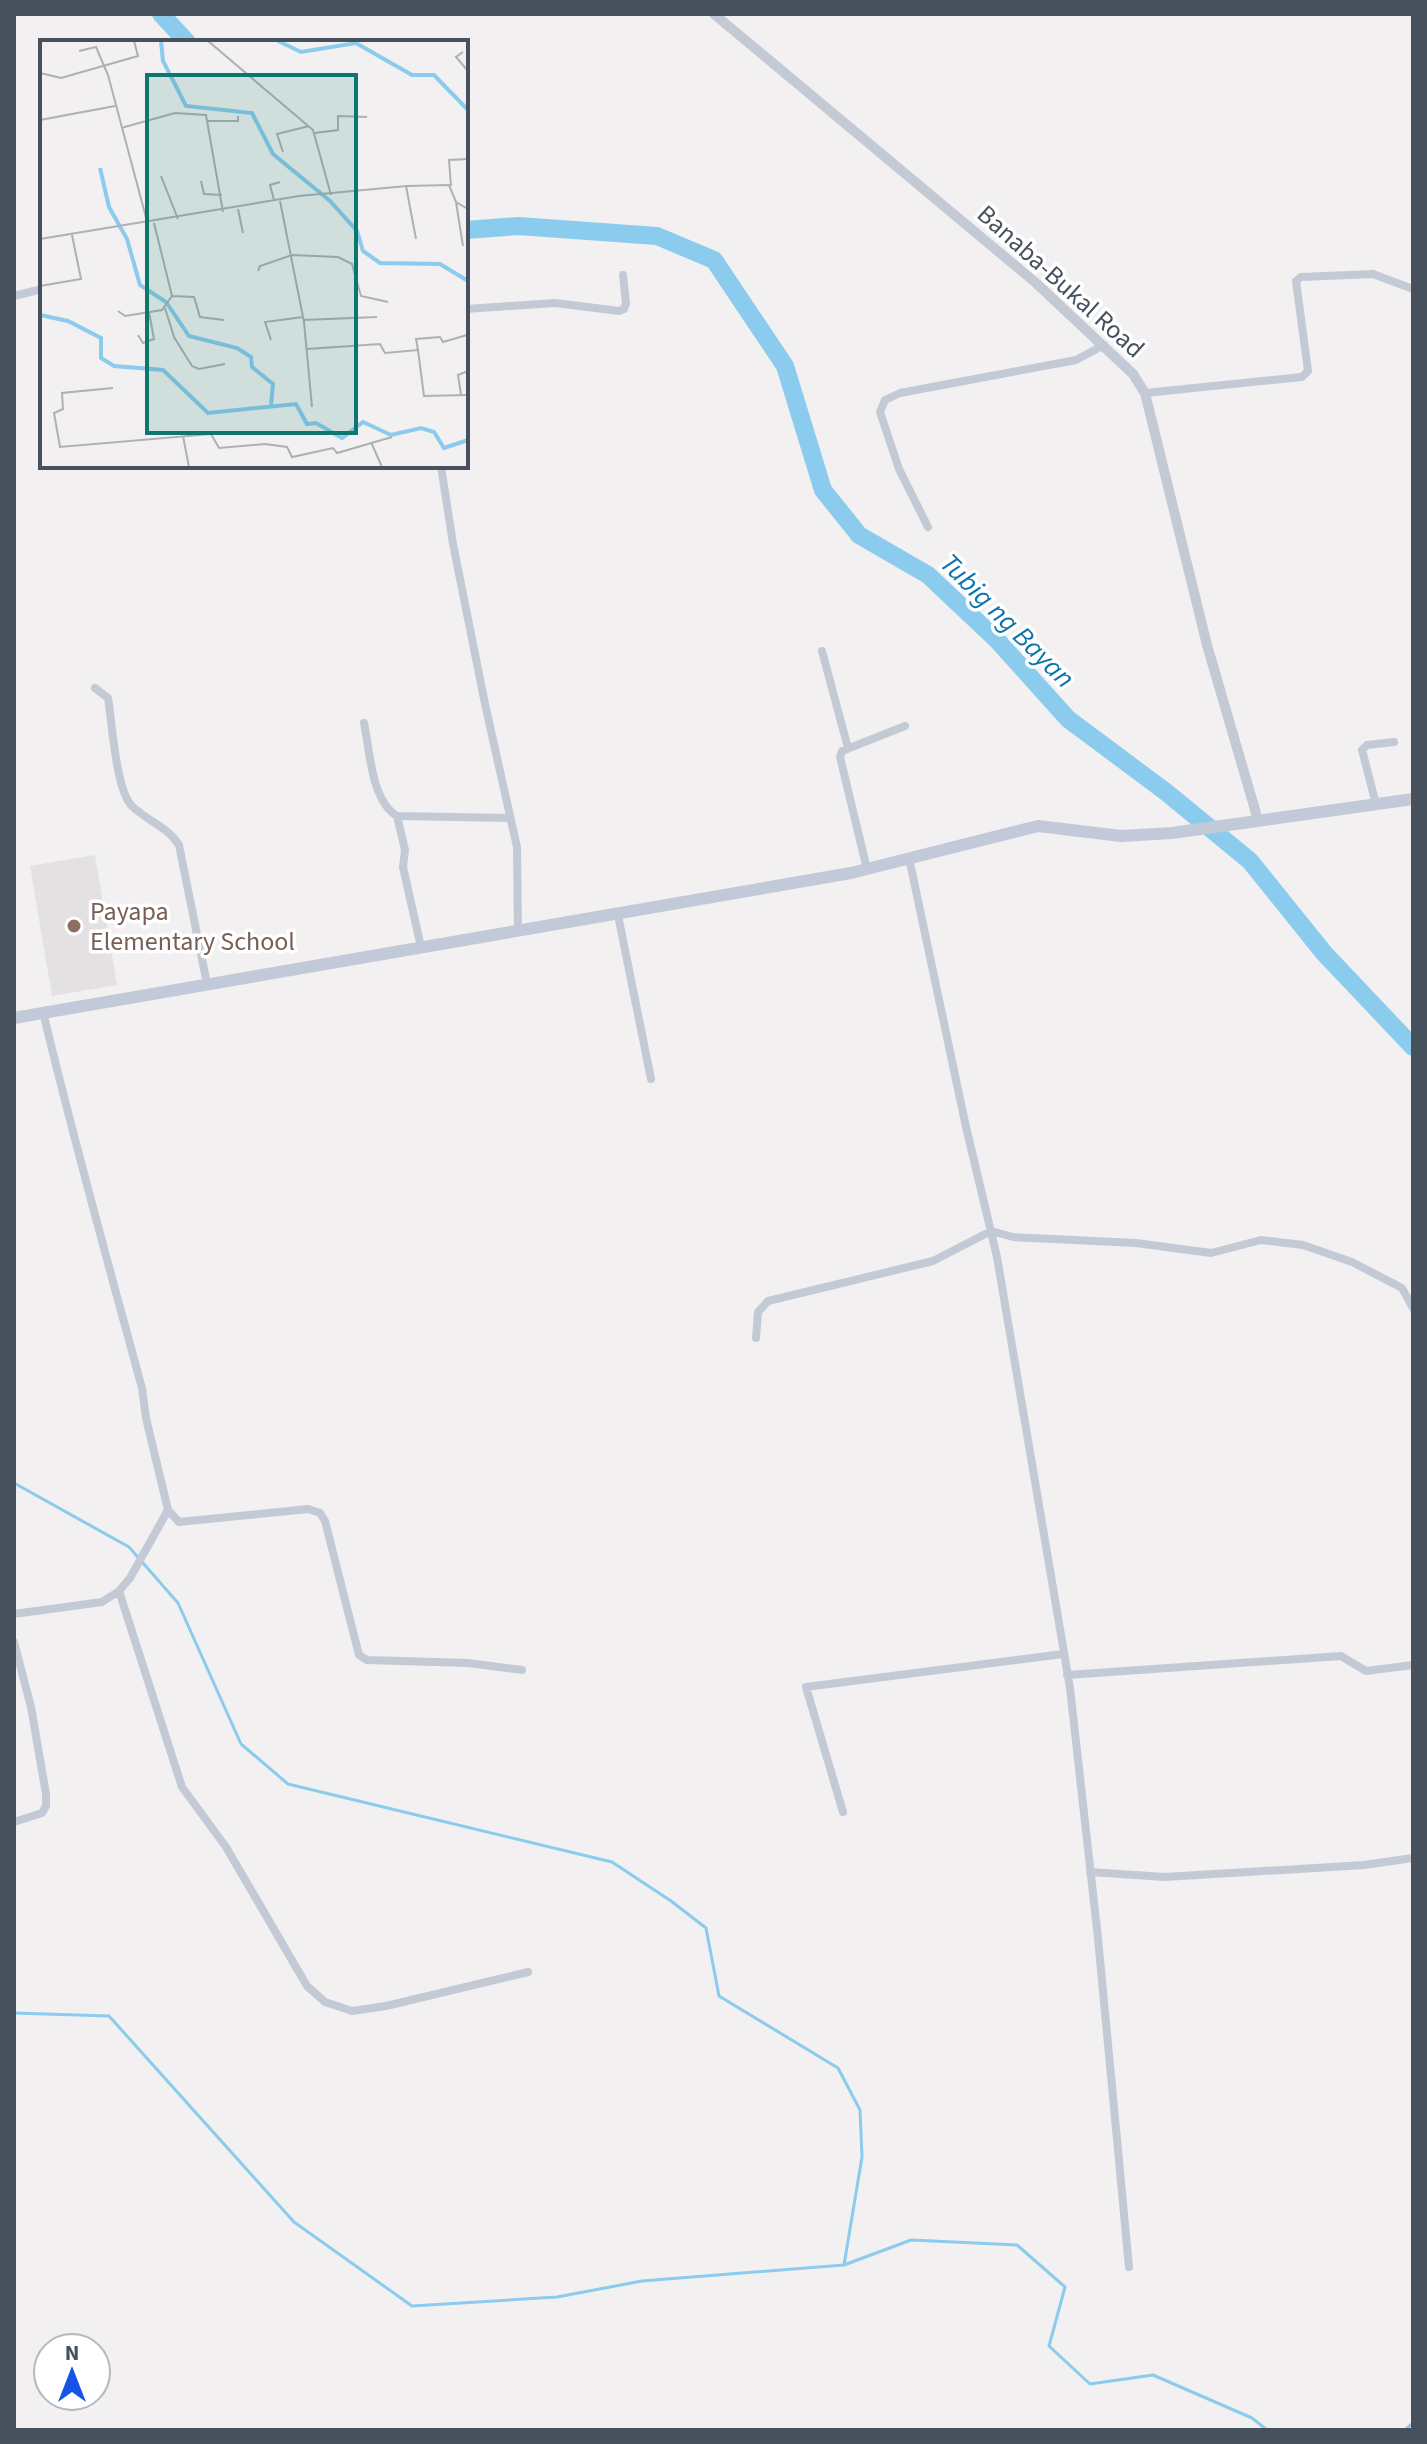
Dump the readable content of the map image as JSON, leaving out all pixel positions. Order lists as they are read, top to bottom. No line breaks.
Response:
{"streets":{"street":["Banaba-Bukal Road"]},"water":["Tubig ng Bayan"],"places":["Payapa Elementary School"],"north":"top"}
